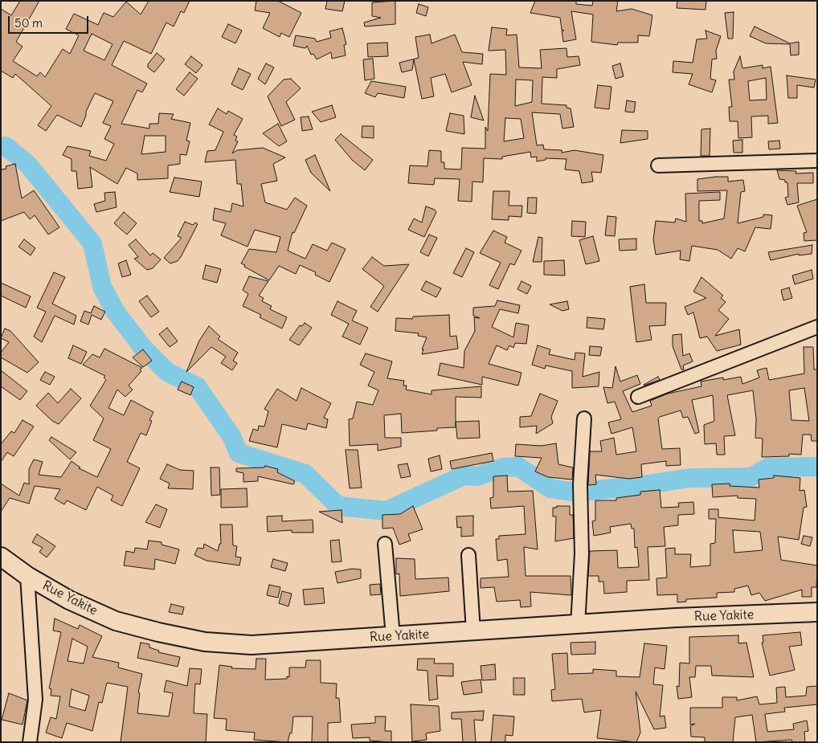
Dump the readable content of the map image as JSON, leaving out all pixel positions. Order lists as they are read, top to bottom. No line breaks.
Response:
{"streets":{"main road":["Rue Yakite"]},"scale_bar":"50 m"}
